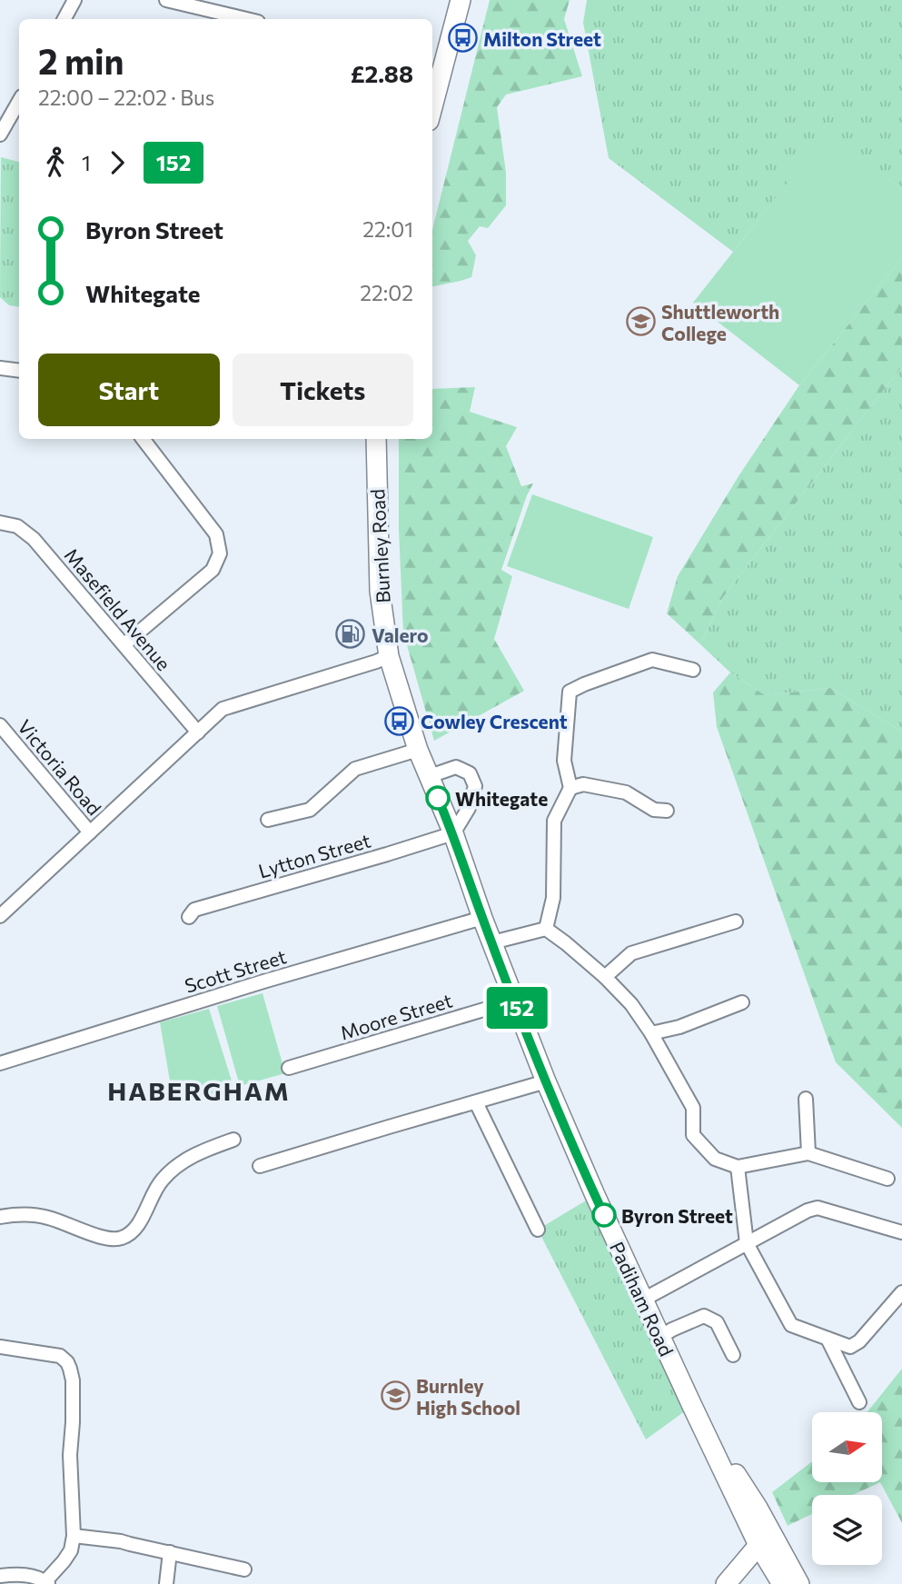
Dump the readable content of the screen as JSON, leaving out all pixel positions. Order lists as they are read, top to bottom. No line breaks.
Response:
{"streets":{"main road":["Burnley Road","Padiham Road"],"street":["Masefield Avenue","Victoria Road","Lytton Street","Scott Street","Moore Street"]},"crossings":[["Burnley Road","Padiham Road"],["Lytton Street","Padiham Road"],["Scott Street","Padiham Road"],["Moore Street","Padiham Road"]],"districts":["HABERGHAM"],"places":{"bus stop":["Milton Street","Cowley Crescent"],"school or university":["Shuttleworth College","Burnley High School"],"fuel station":["Valero"],"other":["Whitegate","Byron Street"]},"lines":["bus line 152"],"north":"right","page":{"on_map":"152","heading":["2 min","22:00 – 22:02 · Bus","£2.88"],"legs":["1","152"],"list":[{"name":"Byron Street","value":"22:01"},{"name":"Whitegate","value":"22:02"}],"buttons":["Start","Tickets"]}}
